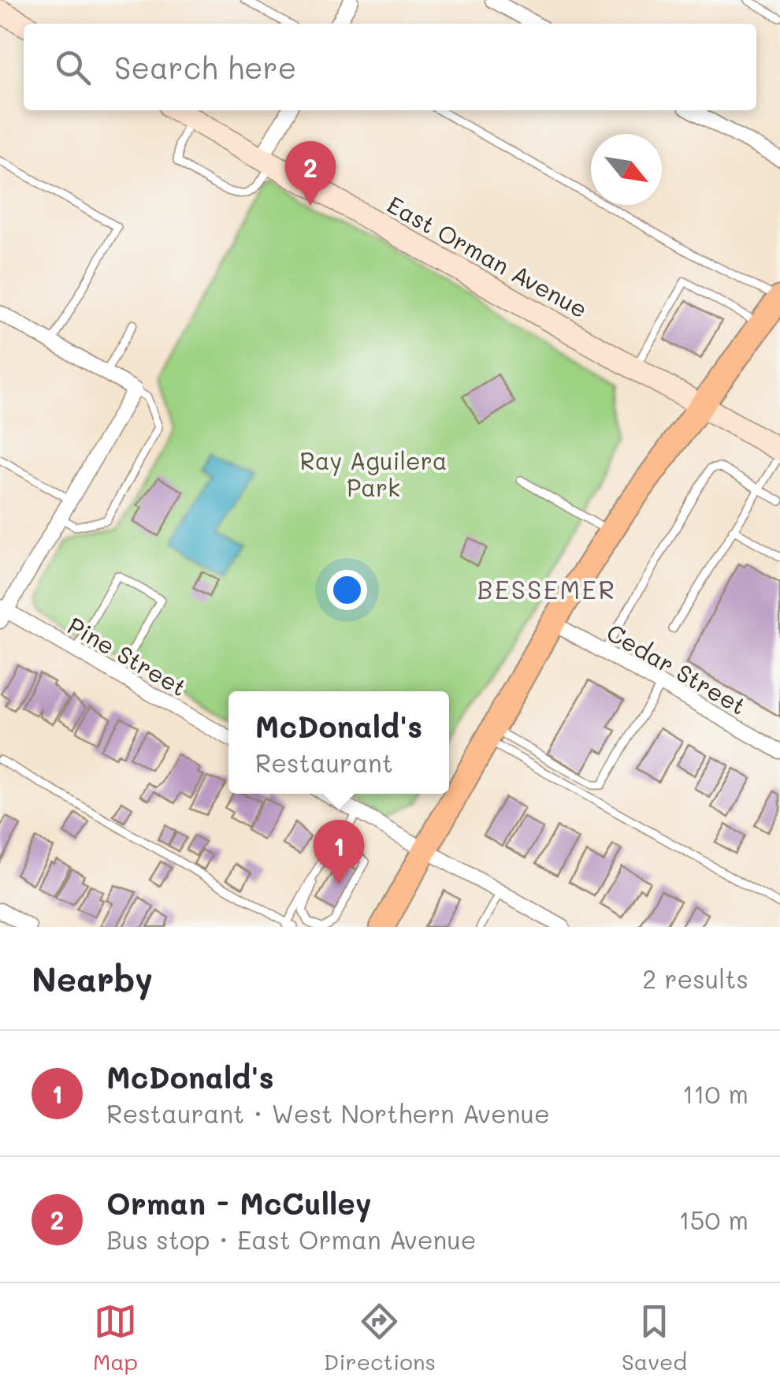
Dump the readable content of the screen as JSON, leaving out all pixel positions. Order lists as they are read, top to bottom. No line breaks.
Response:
{"streets":{"street":["East Orman Avenue","Pine Street","Cedar Street"]},"districts":["BESSEMER"],"parks":["Ray Aguilera Park"],"north":"bottom right","page":{"search":"Search here","pins":["2","1"],"popup":["McDonald's","Restaurant"],"heading":["Nearby","2 results"],"list":[{"mark":"1","name":"McDonald's","note":"Restaurant · West Northern Avenue","value":"110 m"},{"mark":"2","name":"Orman - McCulley","note":"Bus stop · East Orman Avenue","value":"150 m"}],"nav":["Map","Directions","Saved"]}}
